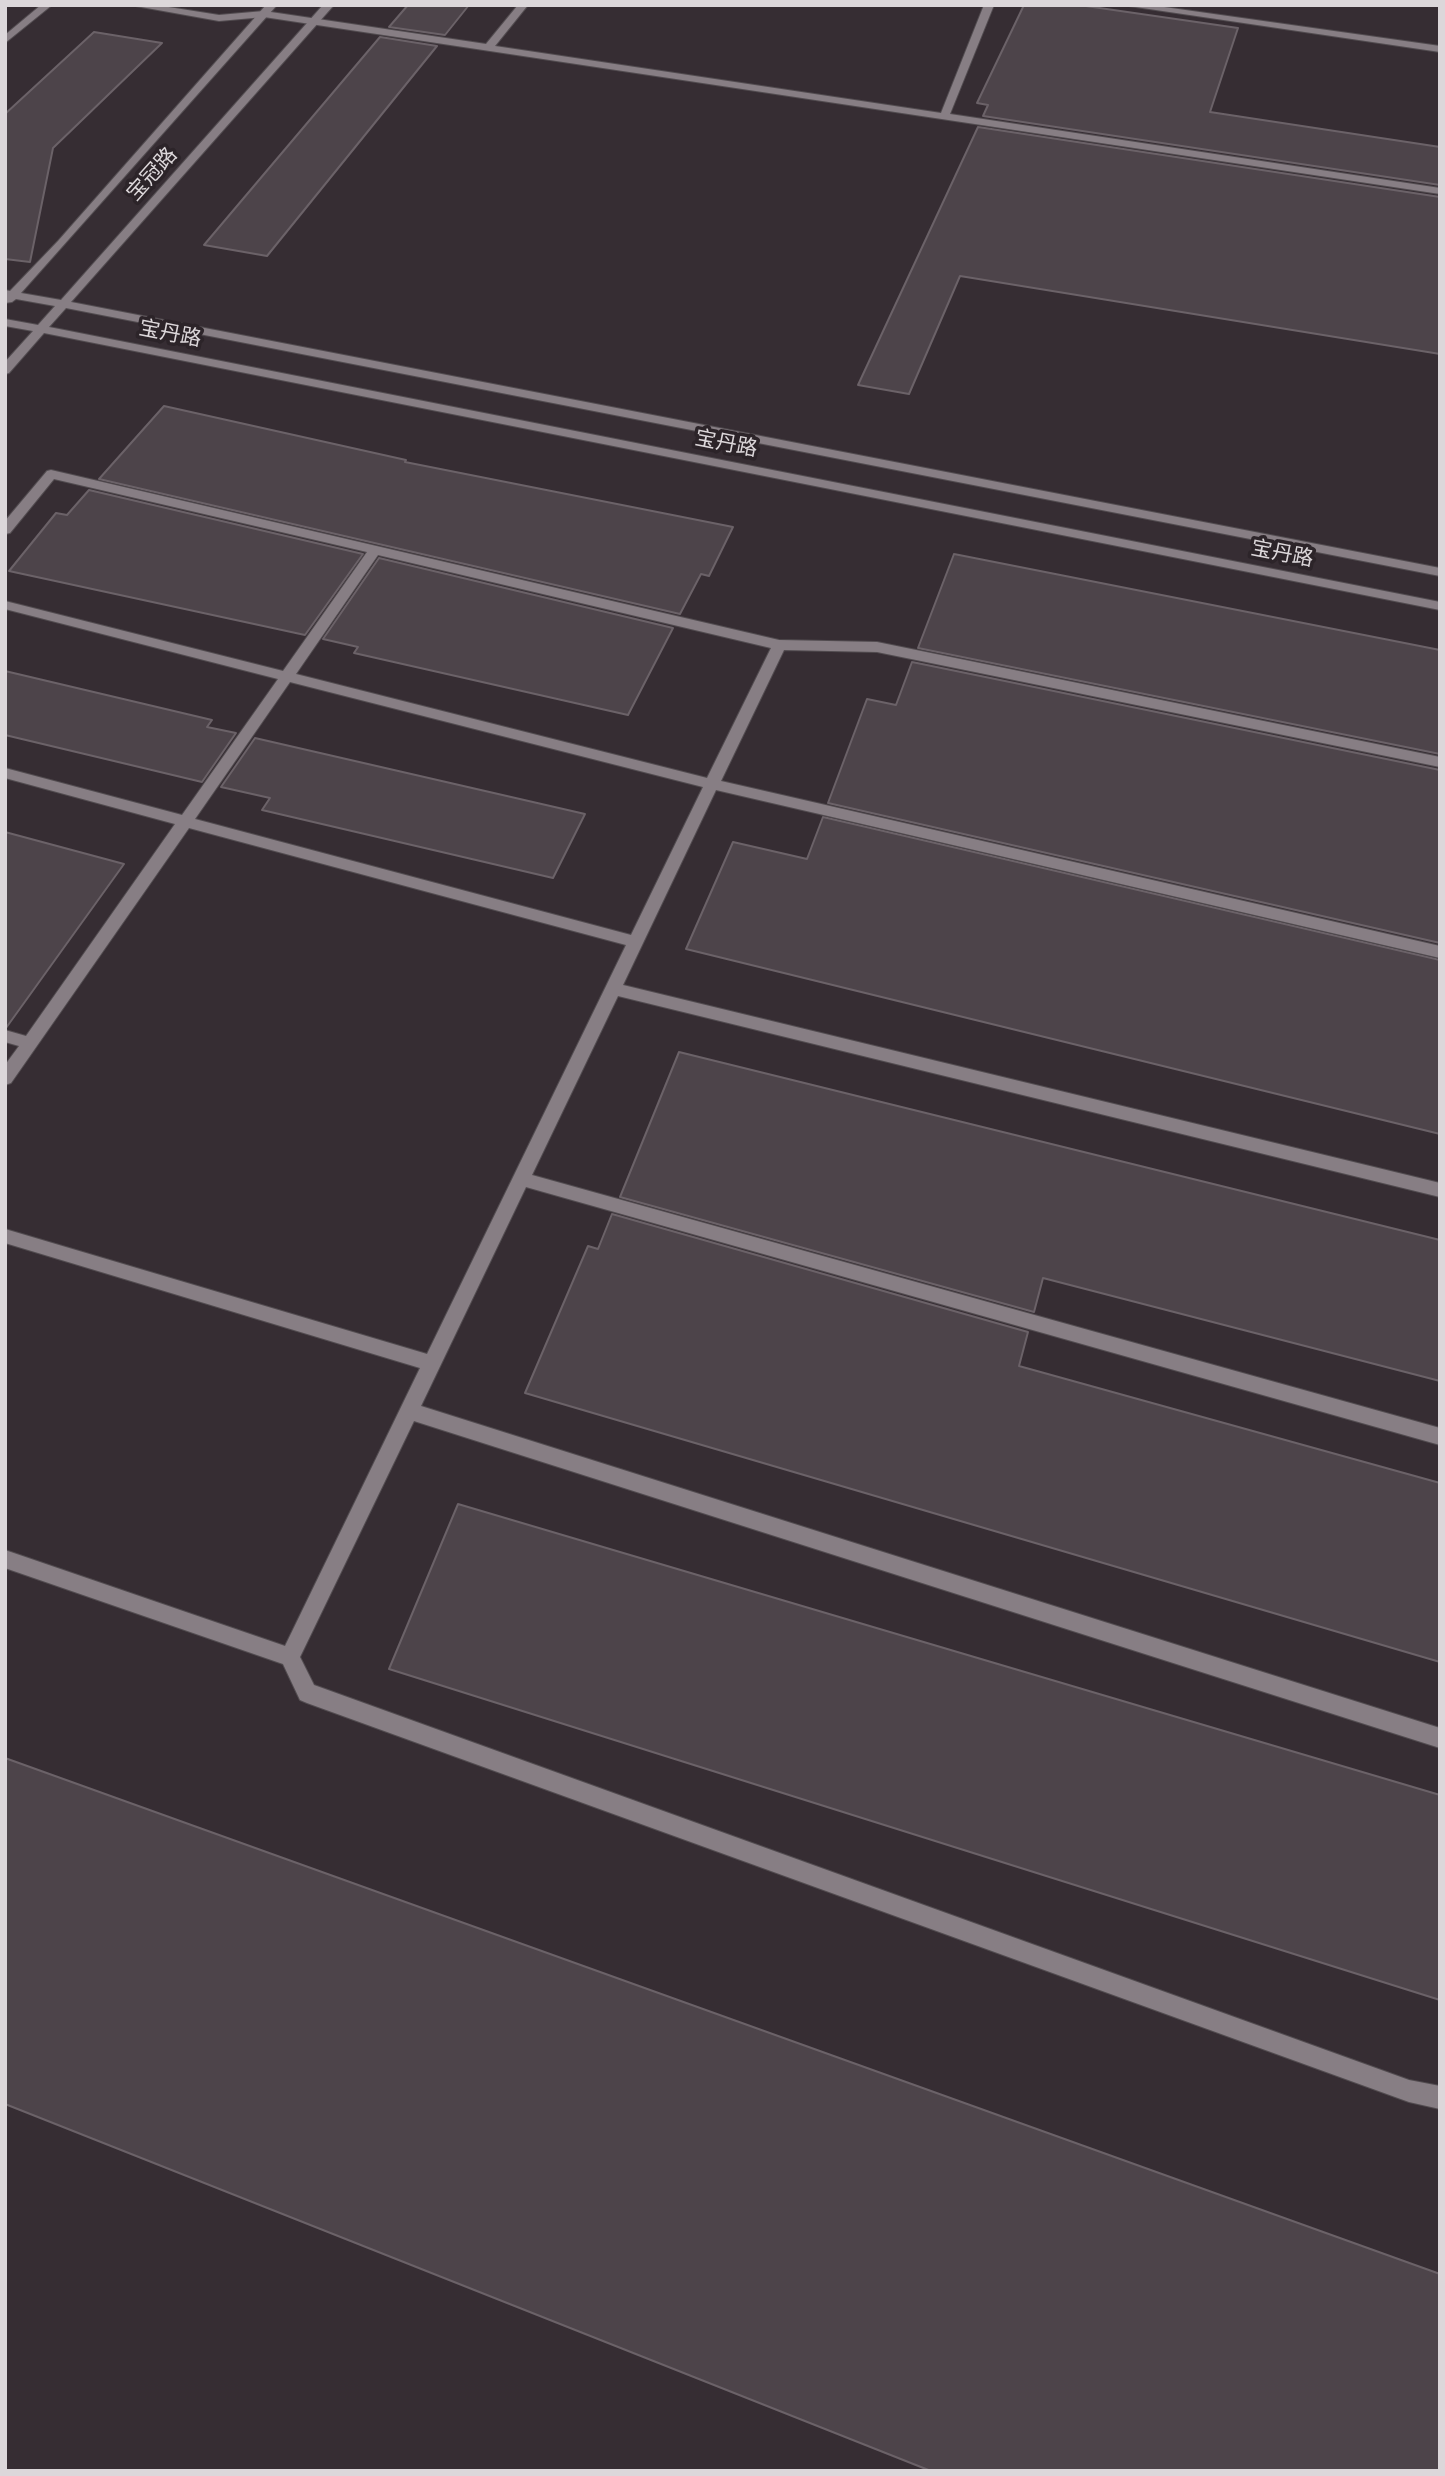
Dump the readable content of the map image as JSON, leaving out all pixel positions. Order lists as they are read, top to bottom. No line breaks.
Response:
{"streets":{"street":["宝冠路","宝丹路"]},"crossings":[["宝冠路","宝丹路"]]}
